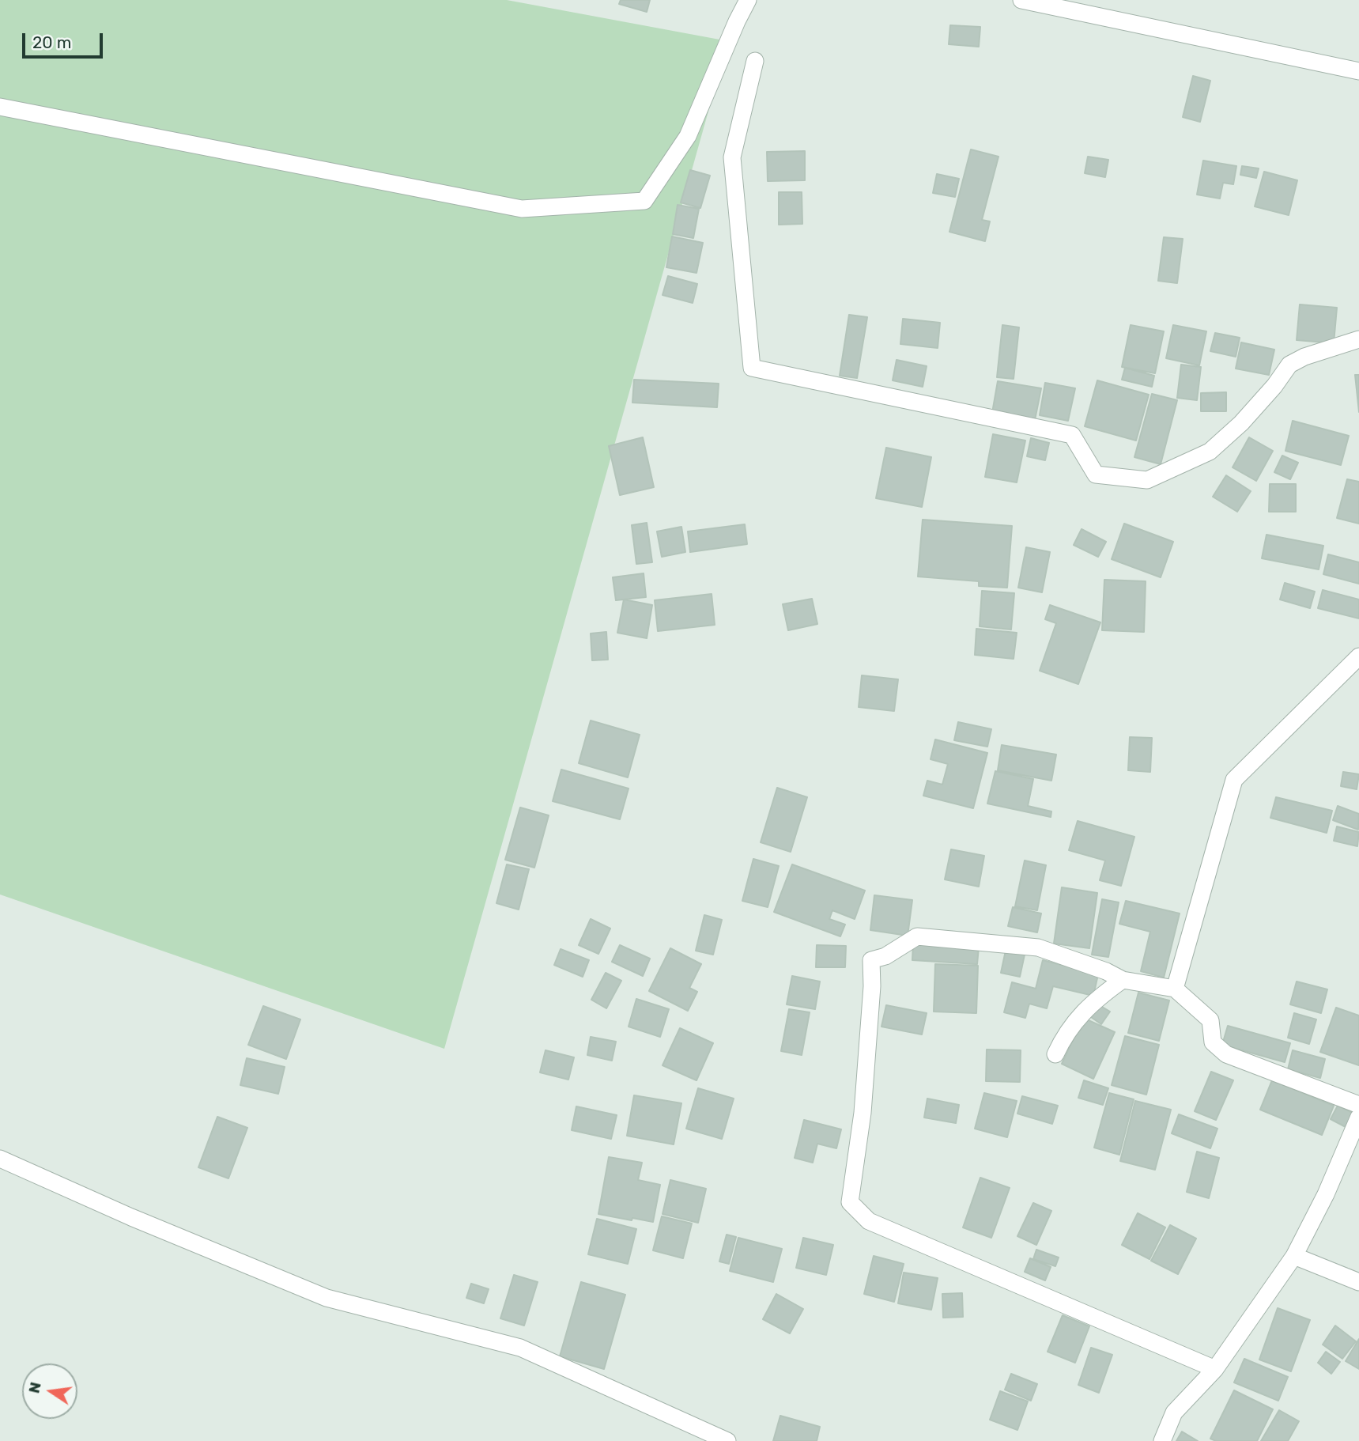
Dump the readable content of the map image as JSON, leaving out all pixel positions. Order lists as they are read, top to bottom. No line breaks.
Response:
{"scale_bar":"20 m","north":"left"}
